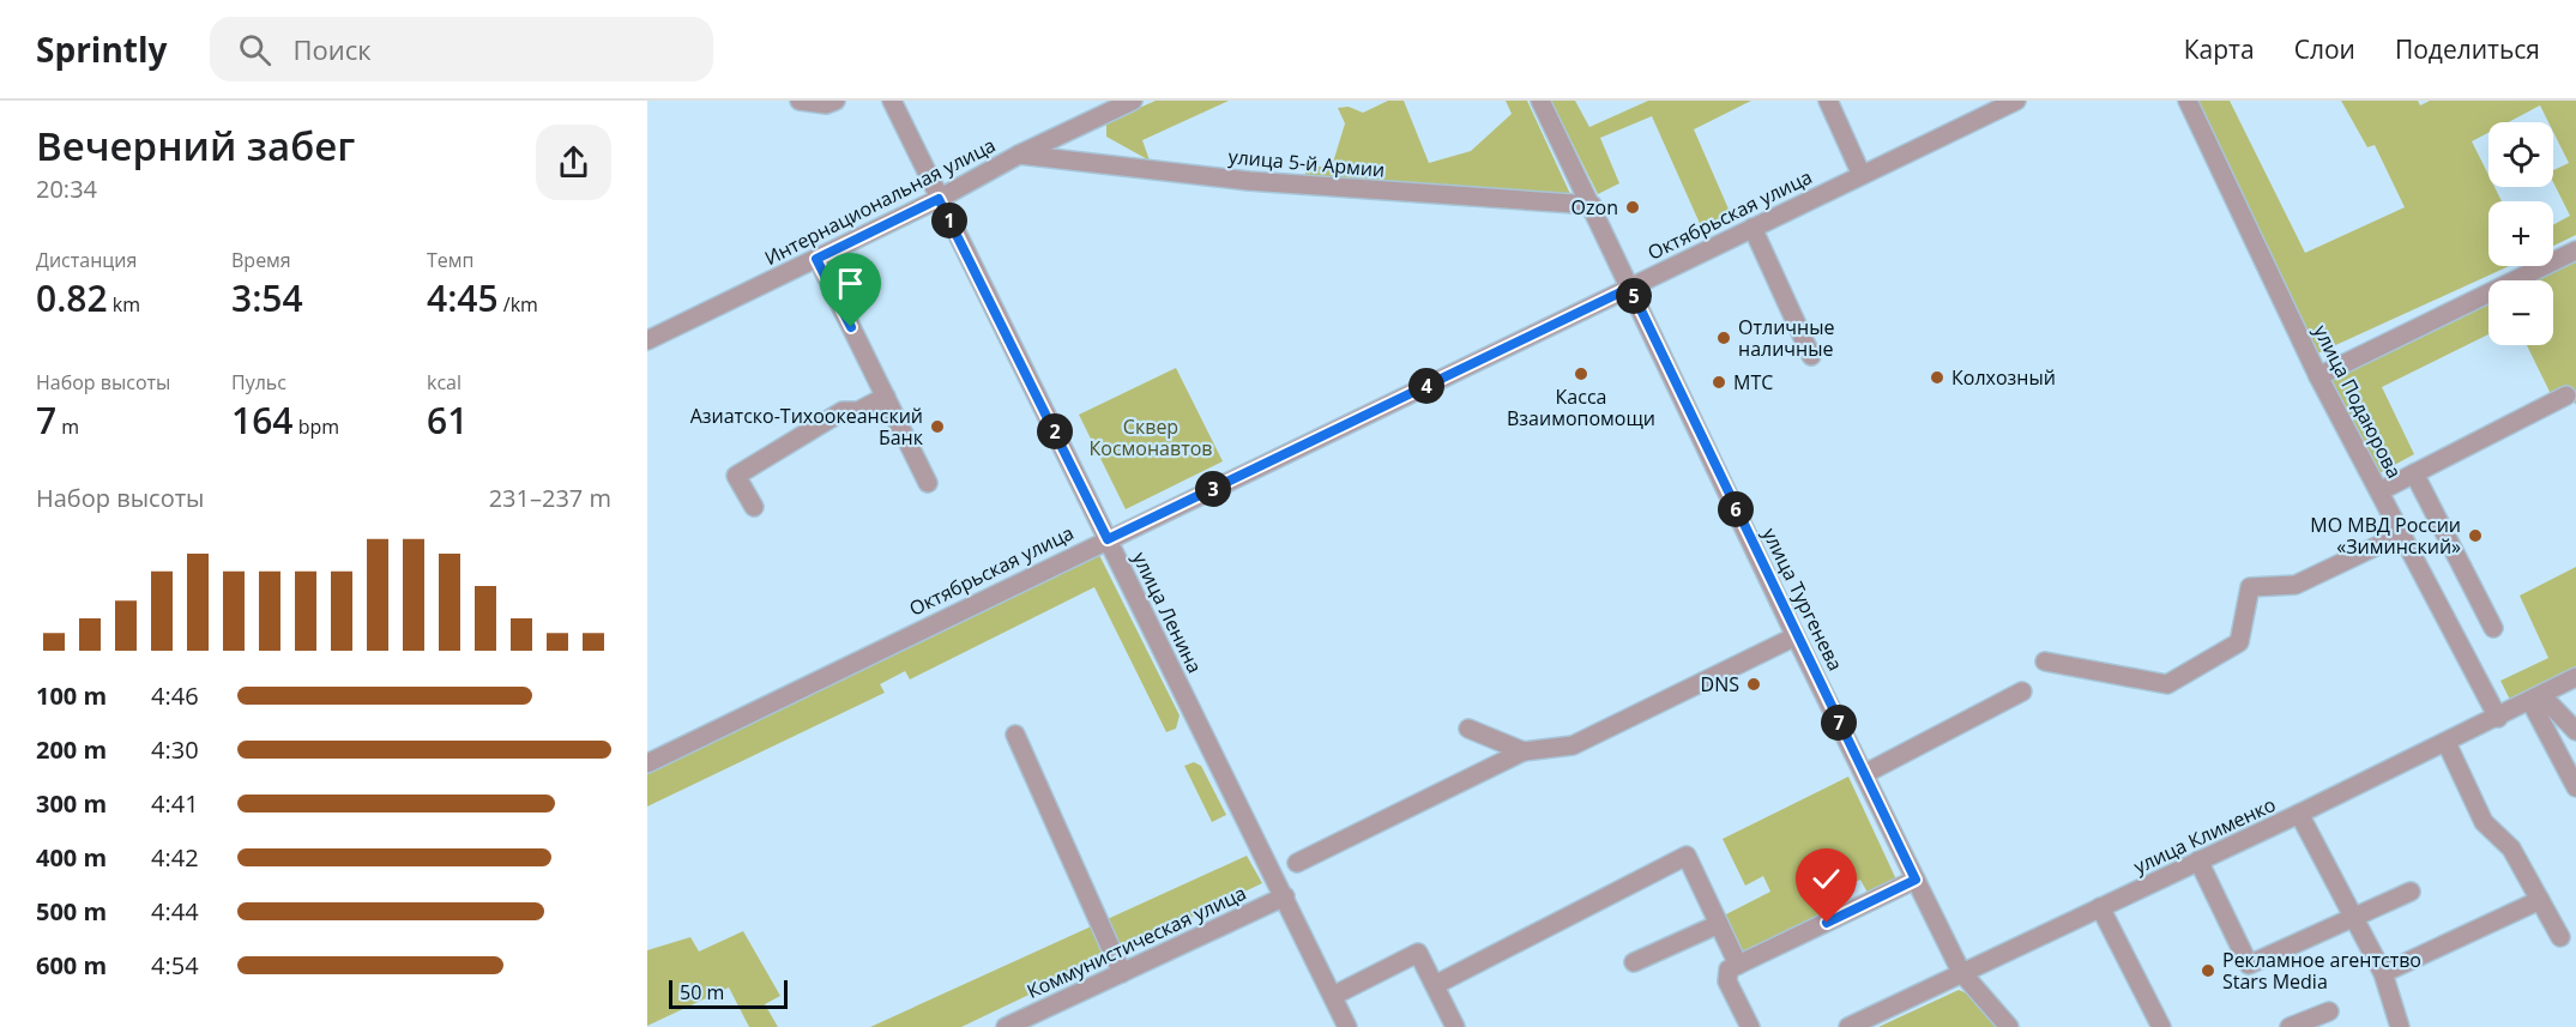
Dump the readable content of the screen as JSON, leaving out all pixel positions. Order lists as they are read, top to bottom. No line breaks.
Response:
{"streets":{"street":["улица 5-й Армии","Интернациональная улица","Октябрьская улица","улица Подаюрова","улица Тургенева","улица Ленина","улица Клименко","Коммунистическая улица"]},"crossings":[["улица 5-й Армии","Интернациональная улица"],["улица 5-й Армии","улица Тургенева"],["Интернациональная улица","улица Ленина"],["Октябрьская улица","улица Тургенева"],["Октябрьская улица","улица Ленина"],["улица Подаюрова","улица Клименко"],["улица Тургенева","улица Клименко"],["улица Ленина","Коммунистическая улица"]],"parks":["Сквер Космонавтов"],"places":["Ozon","Отличные наличные","Касса Взаимопомощи","Колхозный","МТС","Азиатско-Тихоокеанский Банк","МО МВД России «Зиминский»","DNS","Рекламное агентство Stars Media"],"scale_bar":"50 m","page":{"header":"Sprintly","search":"Поиск","nav":["Карта","Слои","Поделиться"],"heading":["Вечерний забег","20:34"],"map_buttons":["+","−"],"pins":["1","5","4","2","3","6","7"],"stats":[["Дистанция","0.82 km"],["Время","3:54"],["Темп","4:45 /km"],["Набор высоты","7 m"],["Пульс","164 bpm"],["kcal","61"]],"chart":["Набор высоты","231–237 m"],"list":[{"name":"100 m","note":"4:46"},{"name":"200 m","note":"4:30"},{"name":"300 m","note":"4:41"},{"name":"400 m","note":"4:42"},{"name":"500 m","note":"4:44"},{"name":"600 m","note":"4:54"}],"scale":"50 m"}}
